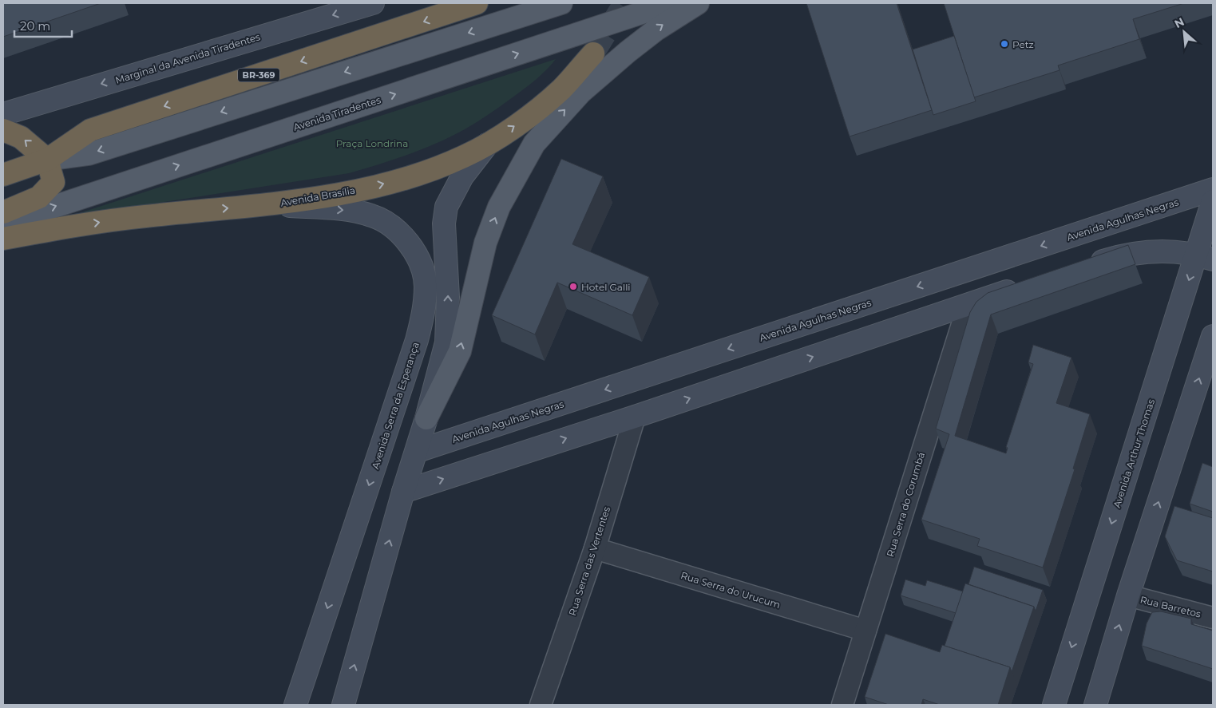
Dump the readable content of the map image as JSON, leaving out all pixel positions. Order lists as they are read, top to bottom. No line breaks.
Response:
{"streets":{"highway":["BR-369","Avenida Brasília"],"main road":["Avenida Tiradentes"],"street":["Marginal da Avenida Tiradentes","Avenida Agulhas Negras","Avenida Serra da Esperança","Avenida Arthur Thomas","Rua Serra do Corumbá","Rua Serra das Vertentes","Rua Serra do Urucum","Rua Barretos"]},"crossings":[["Avenida Brasília","Avenida Serra da Esperança"],["Rua Serra do Corumbá","Rua Serra do Urucum"],["Rua Serra das Vertentes","Rua Serra do Urucum"]],"one_way":["Marginal da Avenida Tiradentes"],"parks":["Praça Londrina"],"places":["Petz","Hotel Galli"],"scale_bar":"20 m","north":"top left"}
